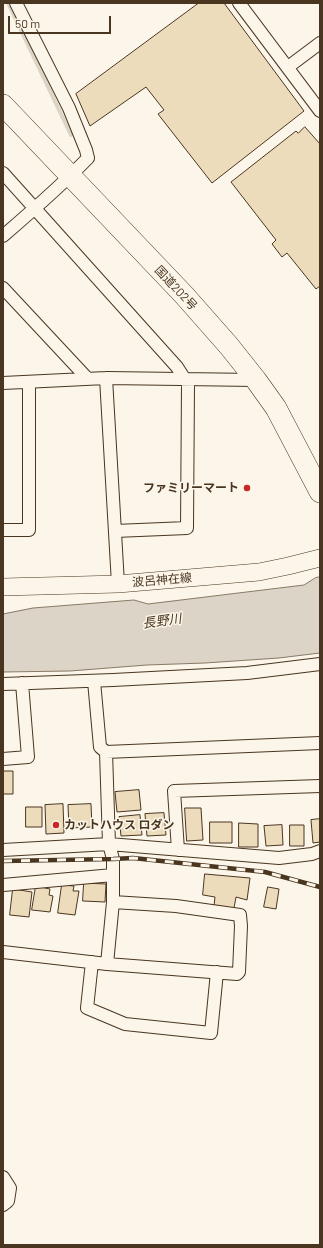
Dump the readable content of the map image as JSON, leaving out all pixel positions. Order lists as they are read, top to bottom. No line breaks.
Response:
{"streets":{"highway":["国道202号"],"main road":["波呂神在線"]},"water":["長野川"],"places":["ファミリーマート","カットハウス ロダン"],"scale_bar":"50 m"}
